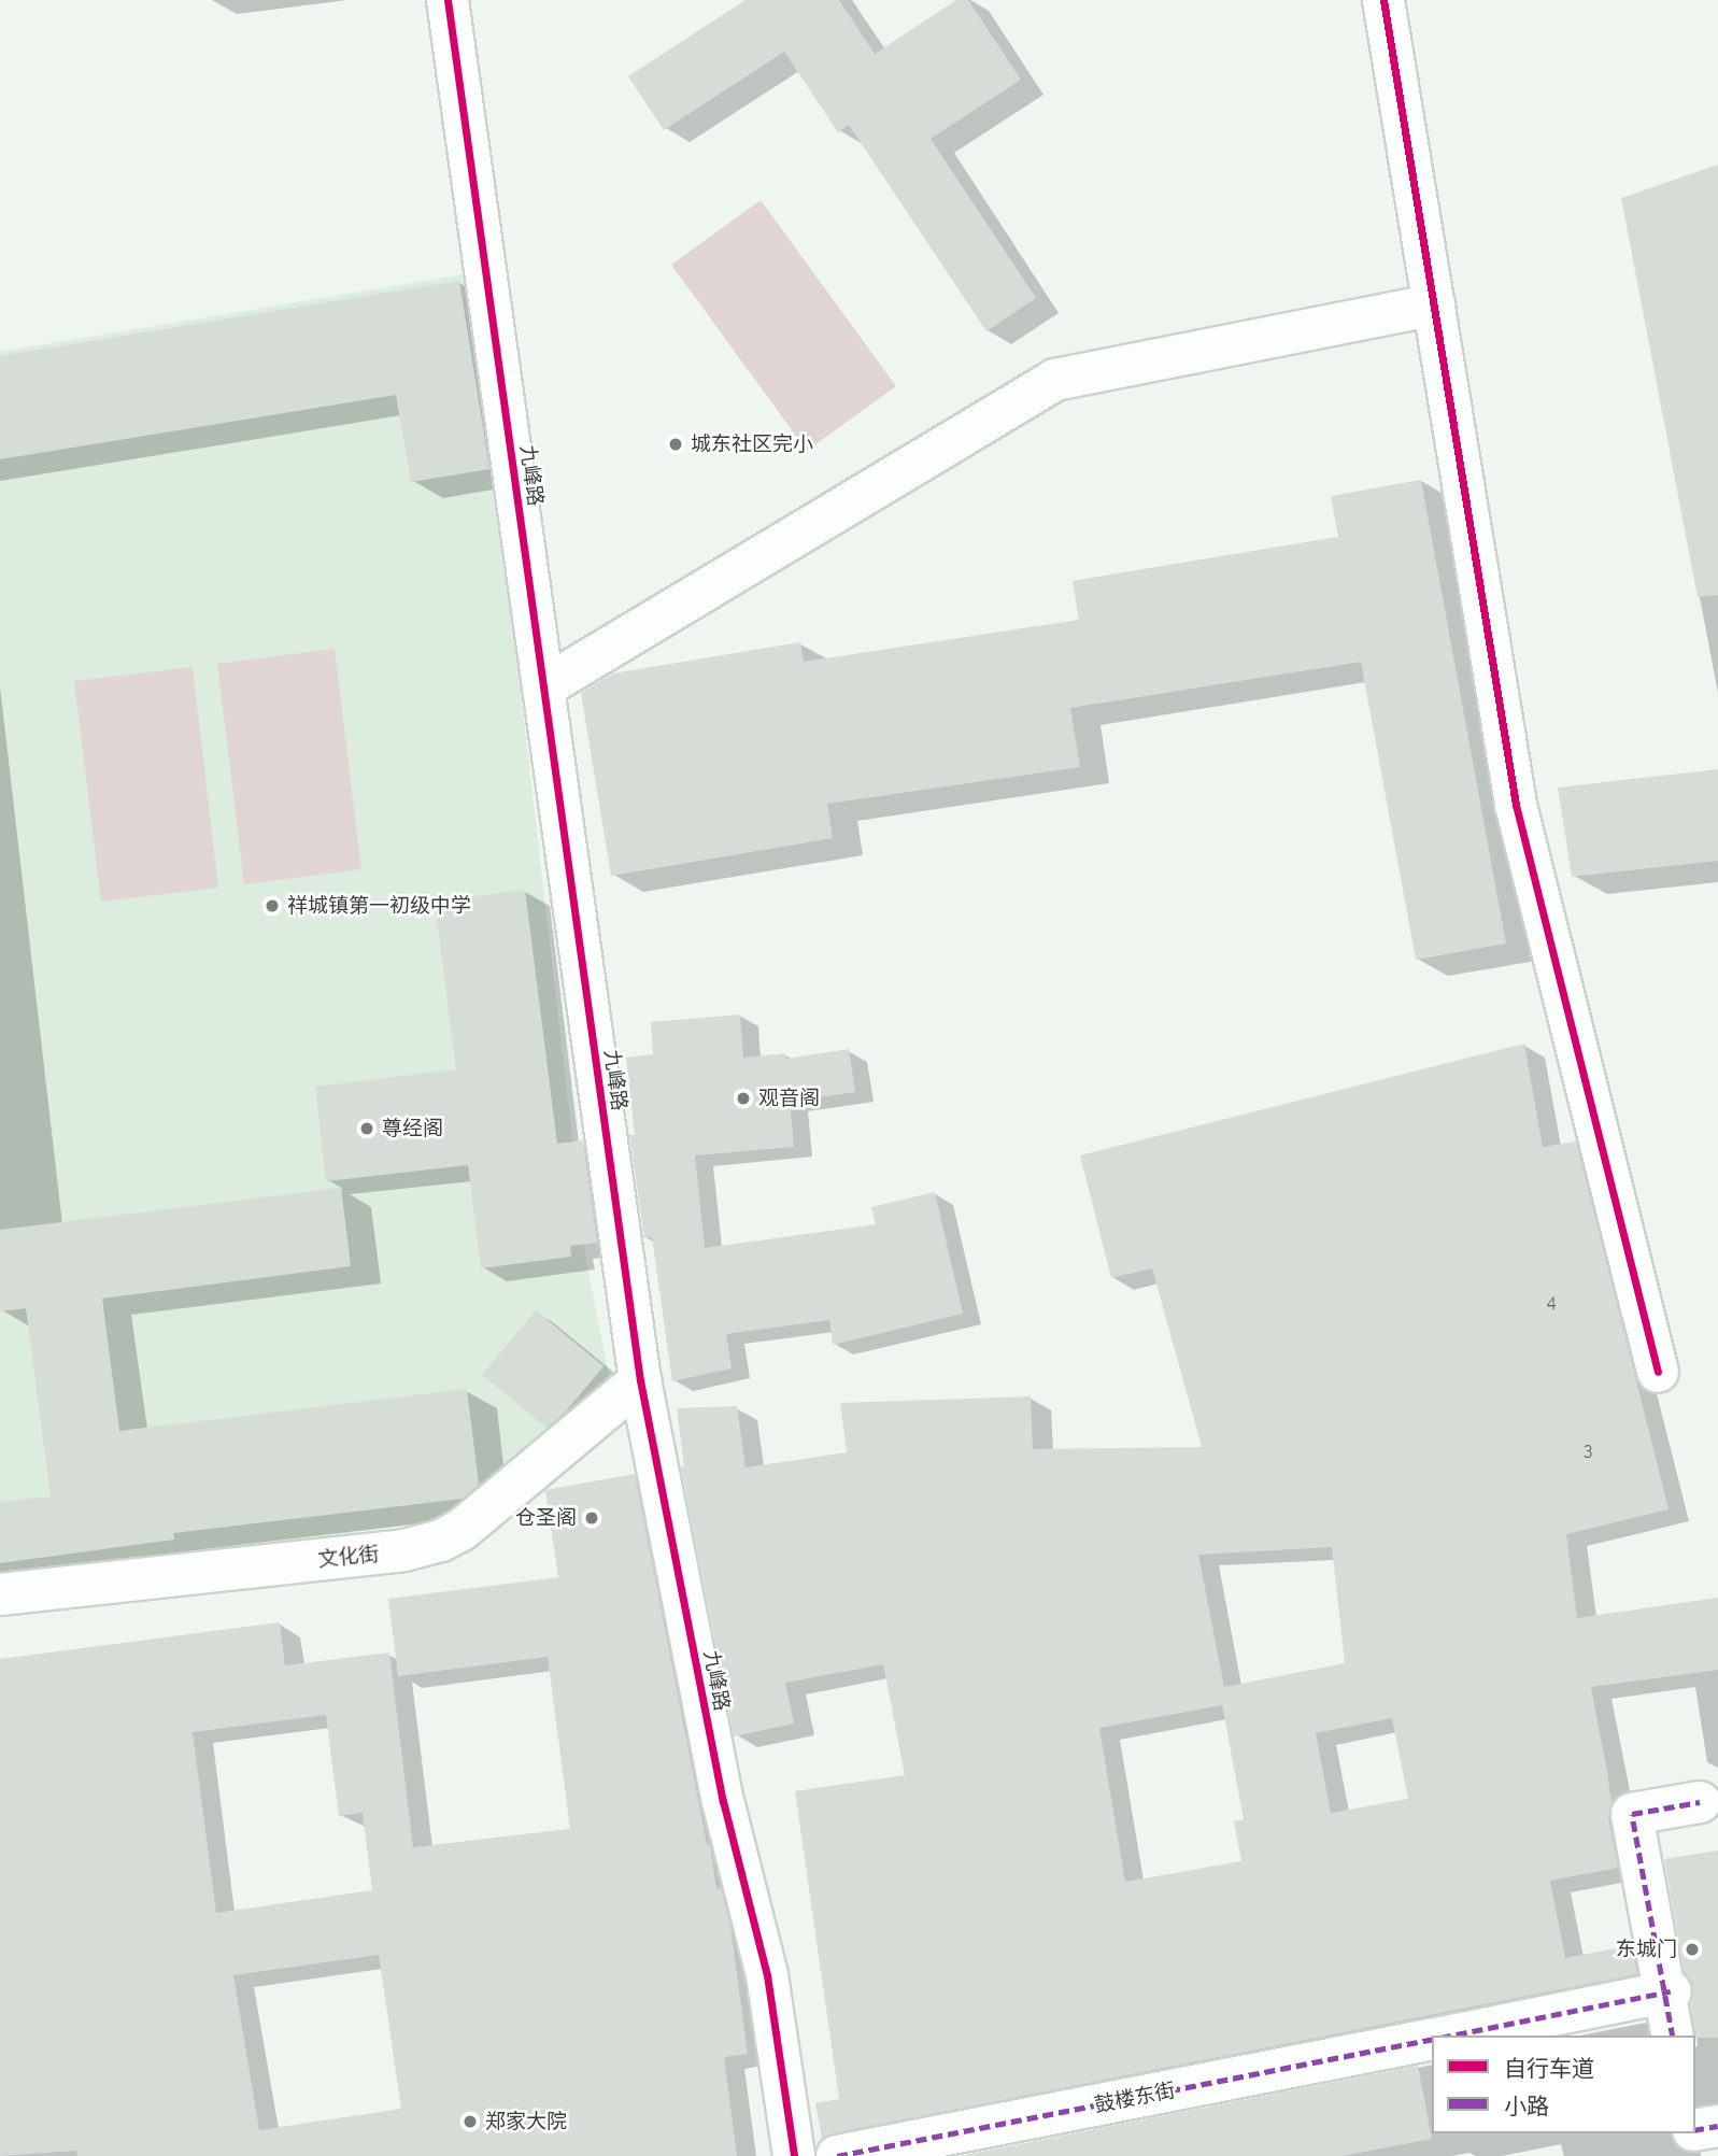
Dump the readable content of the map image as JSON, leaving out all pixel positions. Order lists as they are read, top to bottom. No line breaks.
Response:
{"streets":{"street":["九峰路","文化街","鼓楼东街"]},"crossings":[["九峰路","文化街"]],"places":["城东社区完小","祥城镇第一初级中学","观音阁","尊经阁","仓圣阁","东城门","郑家大院"],"house_numbers":["4","3"],"legend":["自行车道","小路"]}
